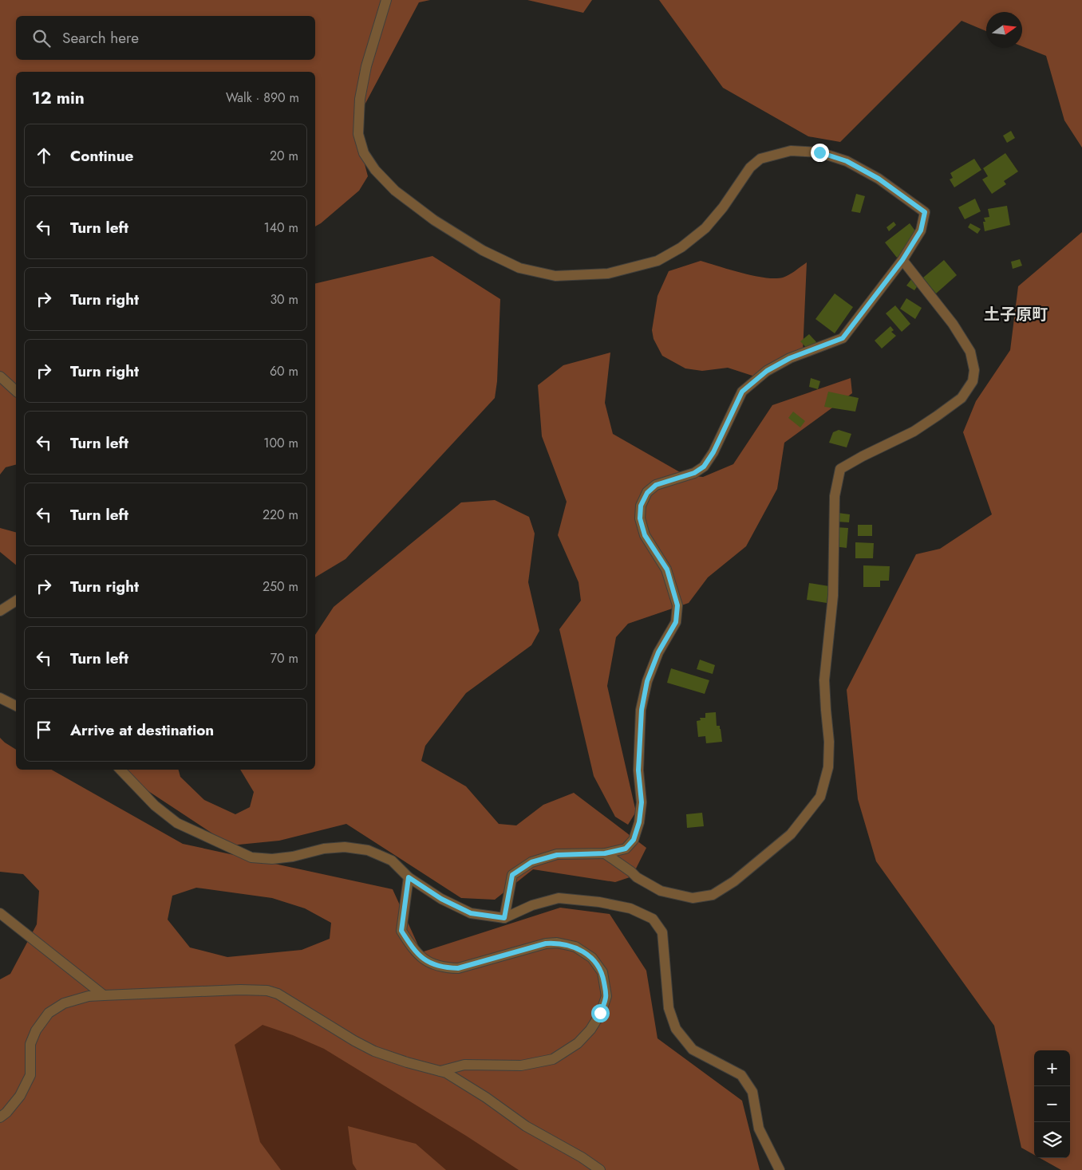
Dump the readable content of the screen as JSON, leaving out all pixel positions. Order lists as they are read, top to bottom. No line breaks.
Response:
{"districts":["土子原町"],"north":"right","page":{"search":"Search here","heading":["12 min","Walk · 890 m"],"list":[["Continue","20 m"],["Turn left","140 m"],["Turn right","30 m"],["Turn right","60 m"],["Turn left","100 m"],["Turn left","220 m"],["Turn right","250 m"],["Turn left","70 m"],"Arrive at destination"],"map_buttons":["+","−"]}}
